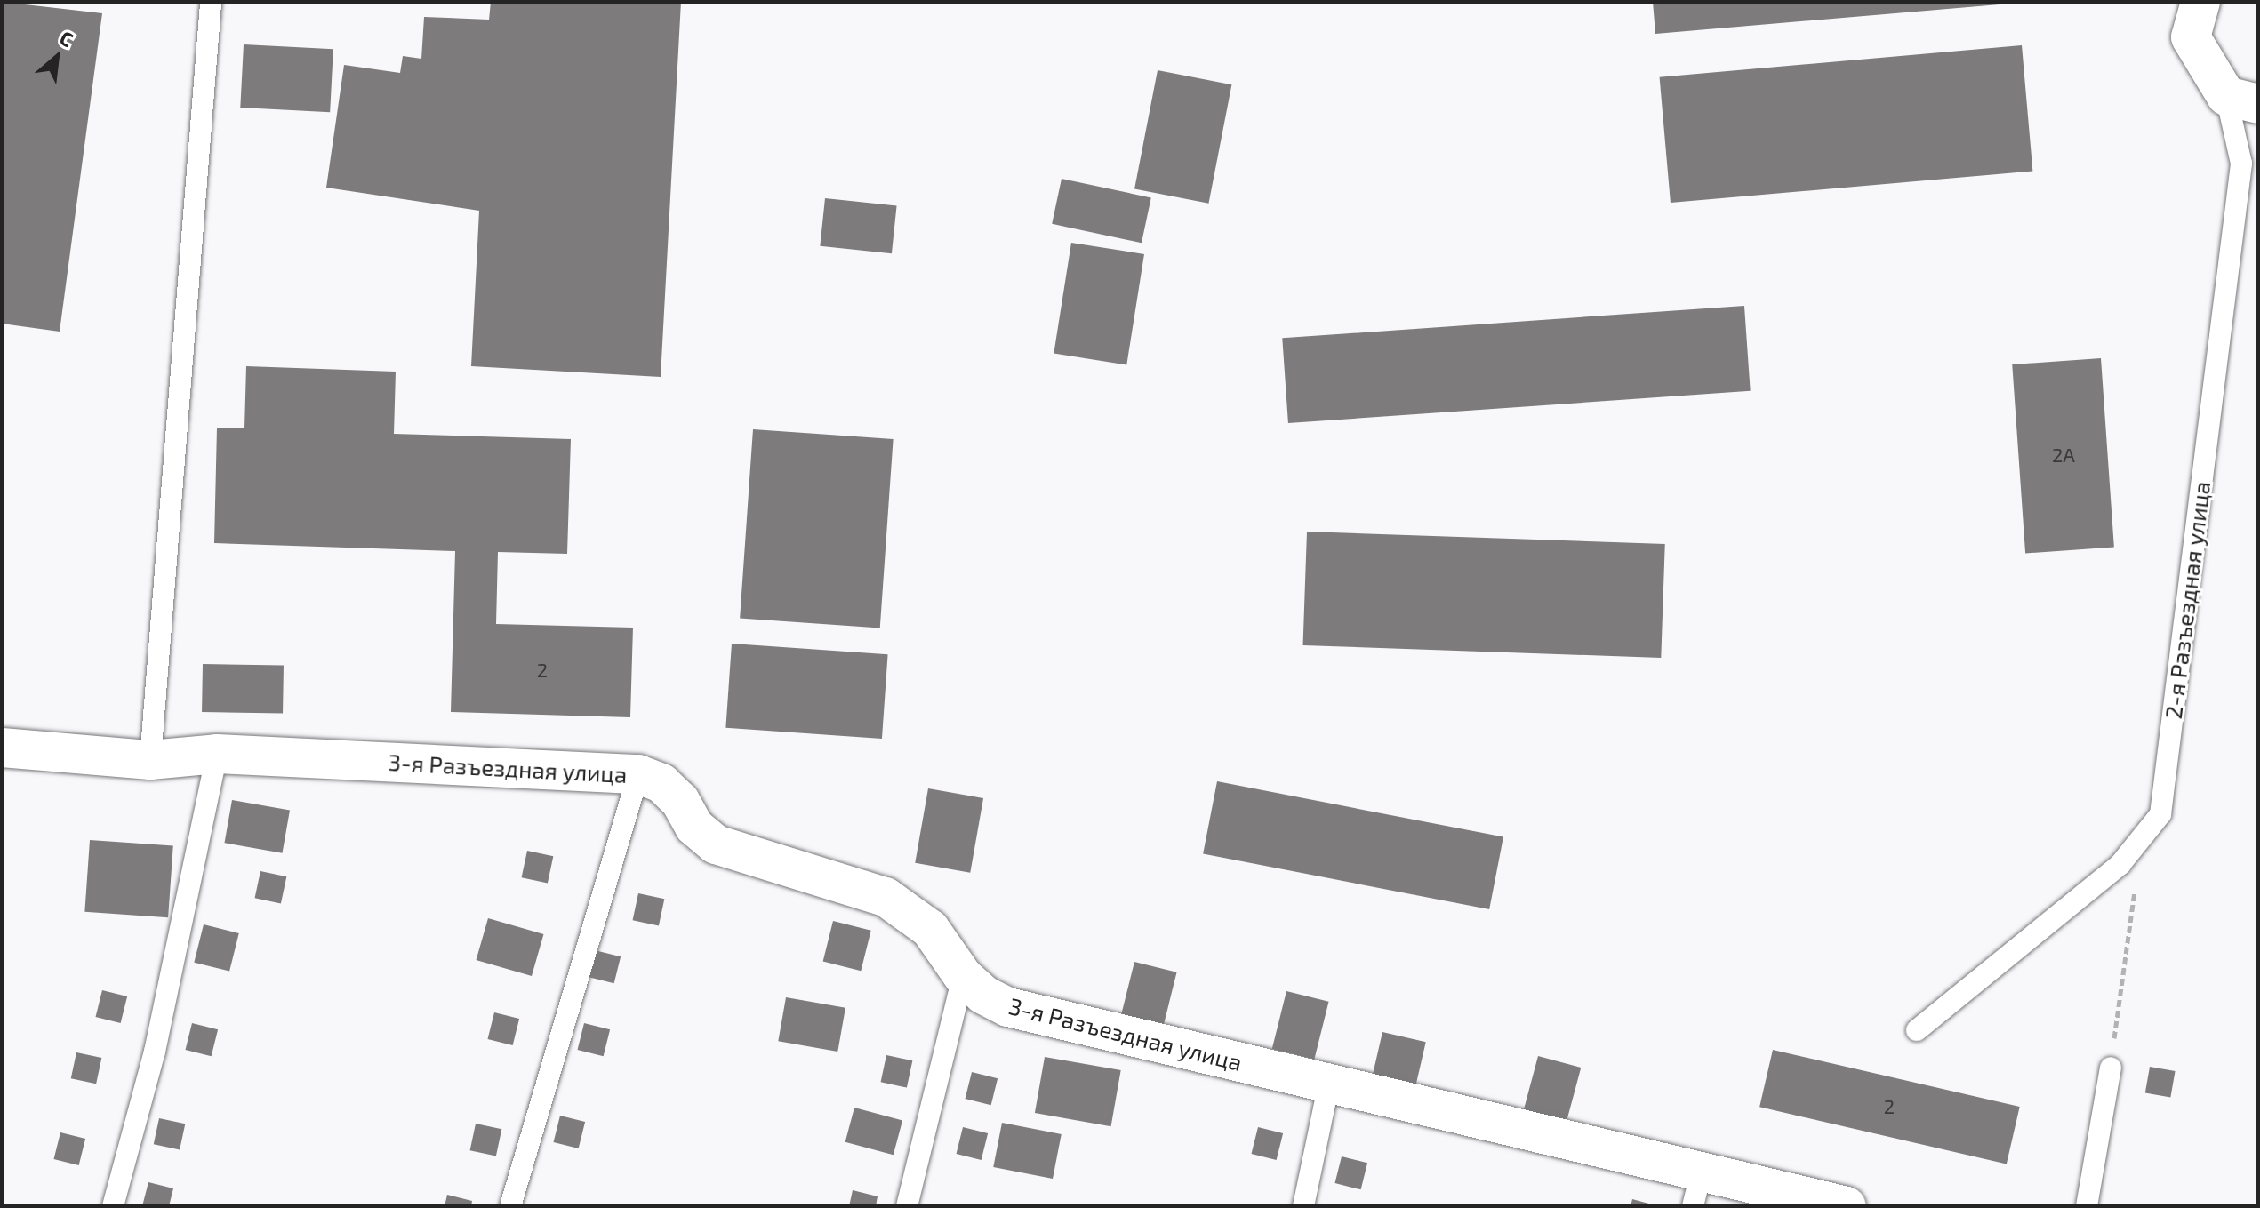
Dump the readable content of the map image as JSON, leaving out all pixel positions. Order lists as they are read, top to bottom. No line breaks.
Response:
{"streets":{"street":["3-я Разъездная улица"],"lane":["2-я Разъездная улица"]},"house_numbers":["2А","2","2"],"north":"top right"}
